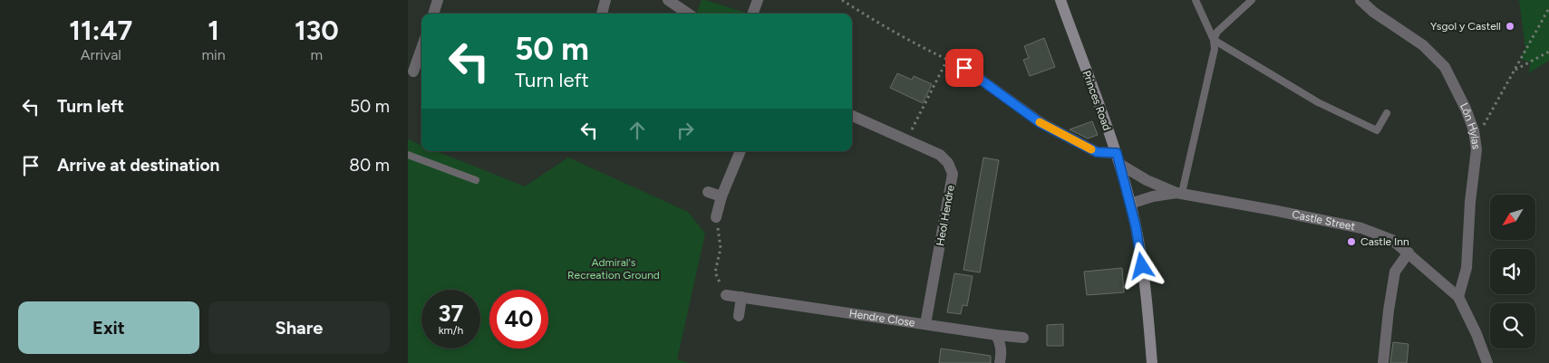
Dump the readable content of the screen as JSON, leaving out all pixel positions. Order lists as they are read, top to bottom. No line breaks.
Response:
{"streets":{"street":["Princes Road","Lôn Hylas","Heol Hendre","Castle Street","Hendre Close"]},"crossings":[["Princes Road","Castle Street"],["Lôn Hylas","Castle Street"],["Heol Hendre","Hendre Close"]],"parks":["Admiral's Recreation Ground"],"places":["Ysgol y Castell","Castle Inn"],"north":"bottom left","page":{"eta":["11:47","Arrival","1","min","130","m"],"turn":["50 m","Turn left"],"list":[{"name":"Turn left","value":"50 m"},{"name":"Arrive at destination","value":"80 m"}],"speed":"37 km/h","limit":"40","buttons":["Exit","Share"]}}
